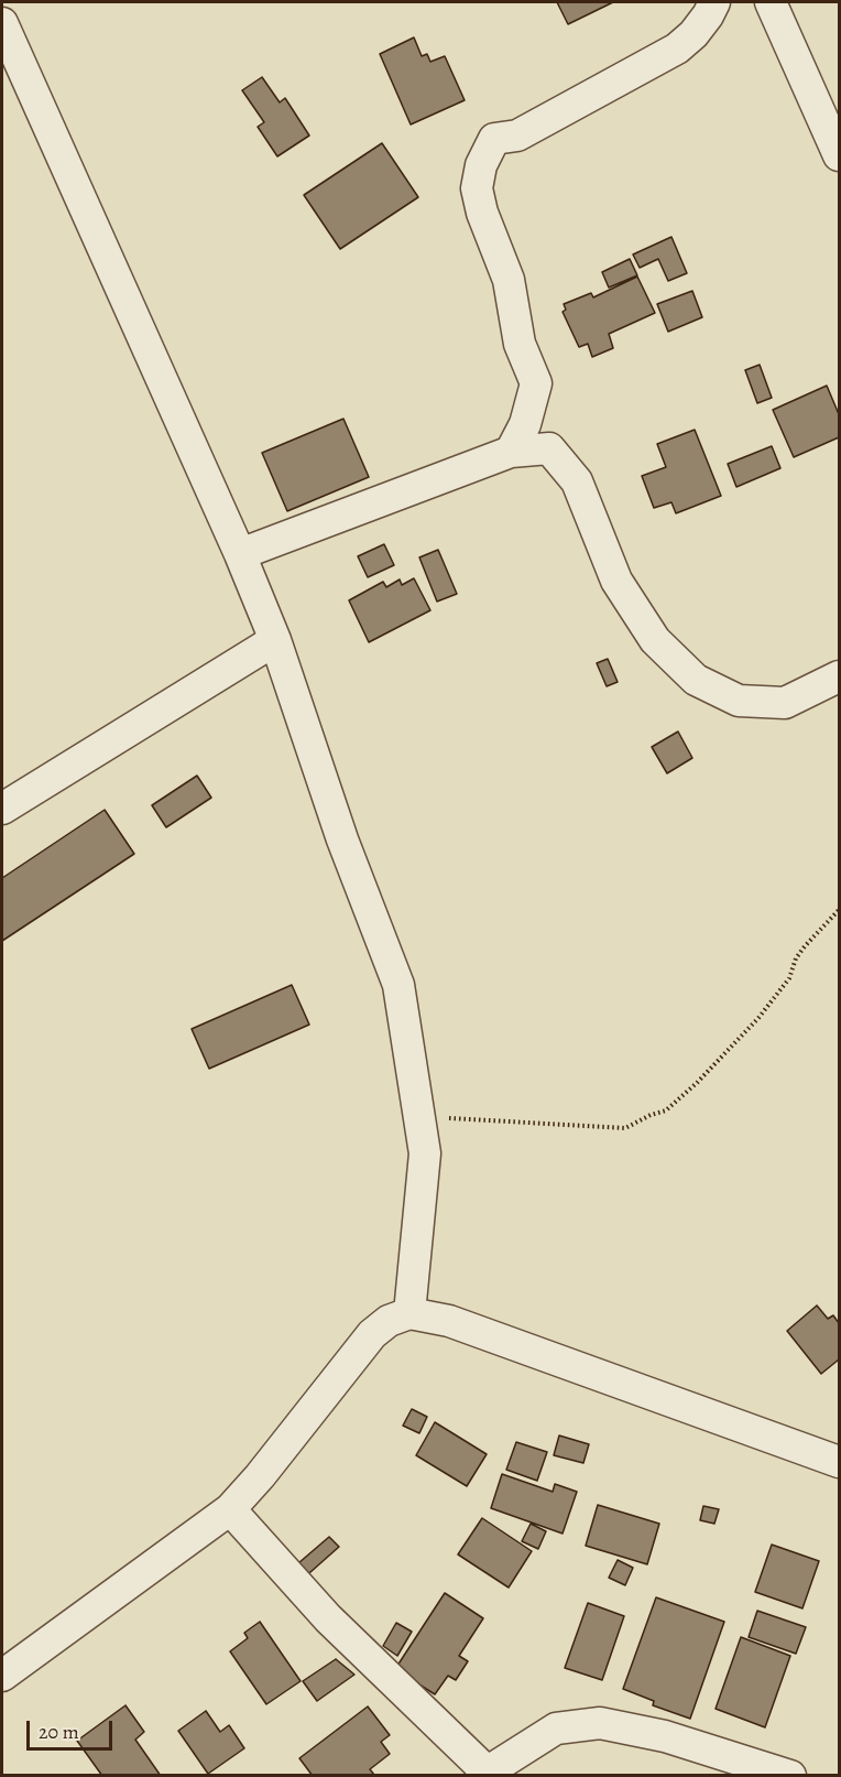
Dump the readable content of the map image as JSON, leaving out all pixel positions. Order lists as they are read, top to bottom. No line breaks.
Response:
{"scale_bar":"20 m"}
